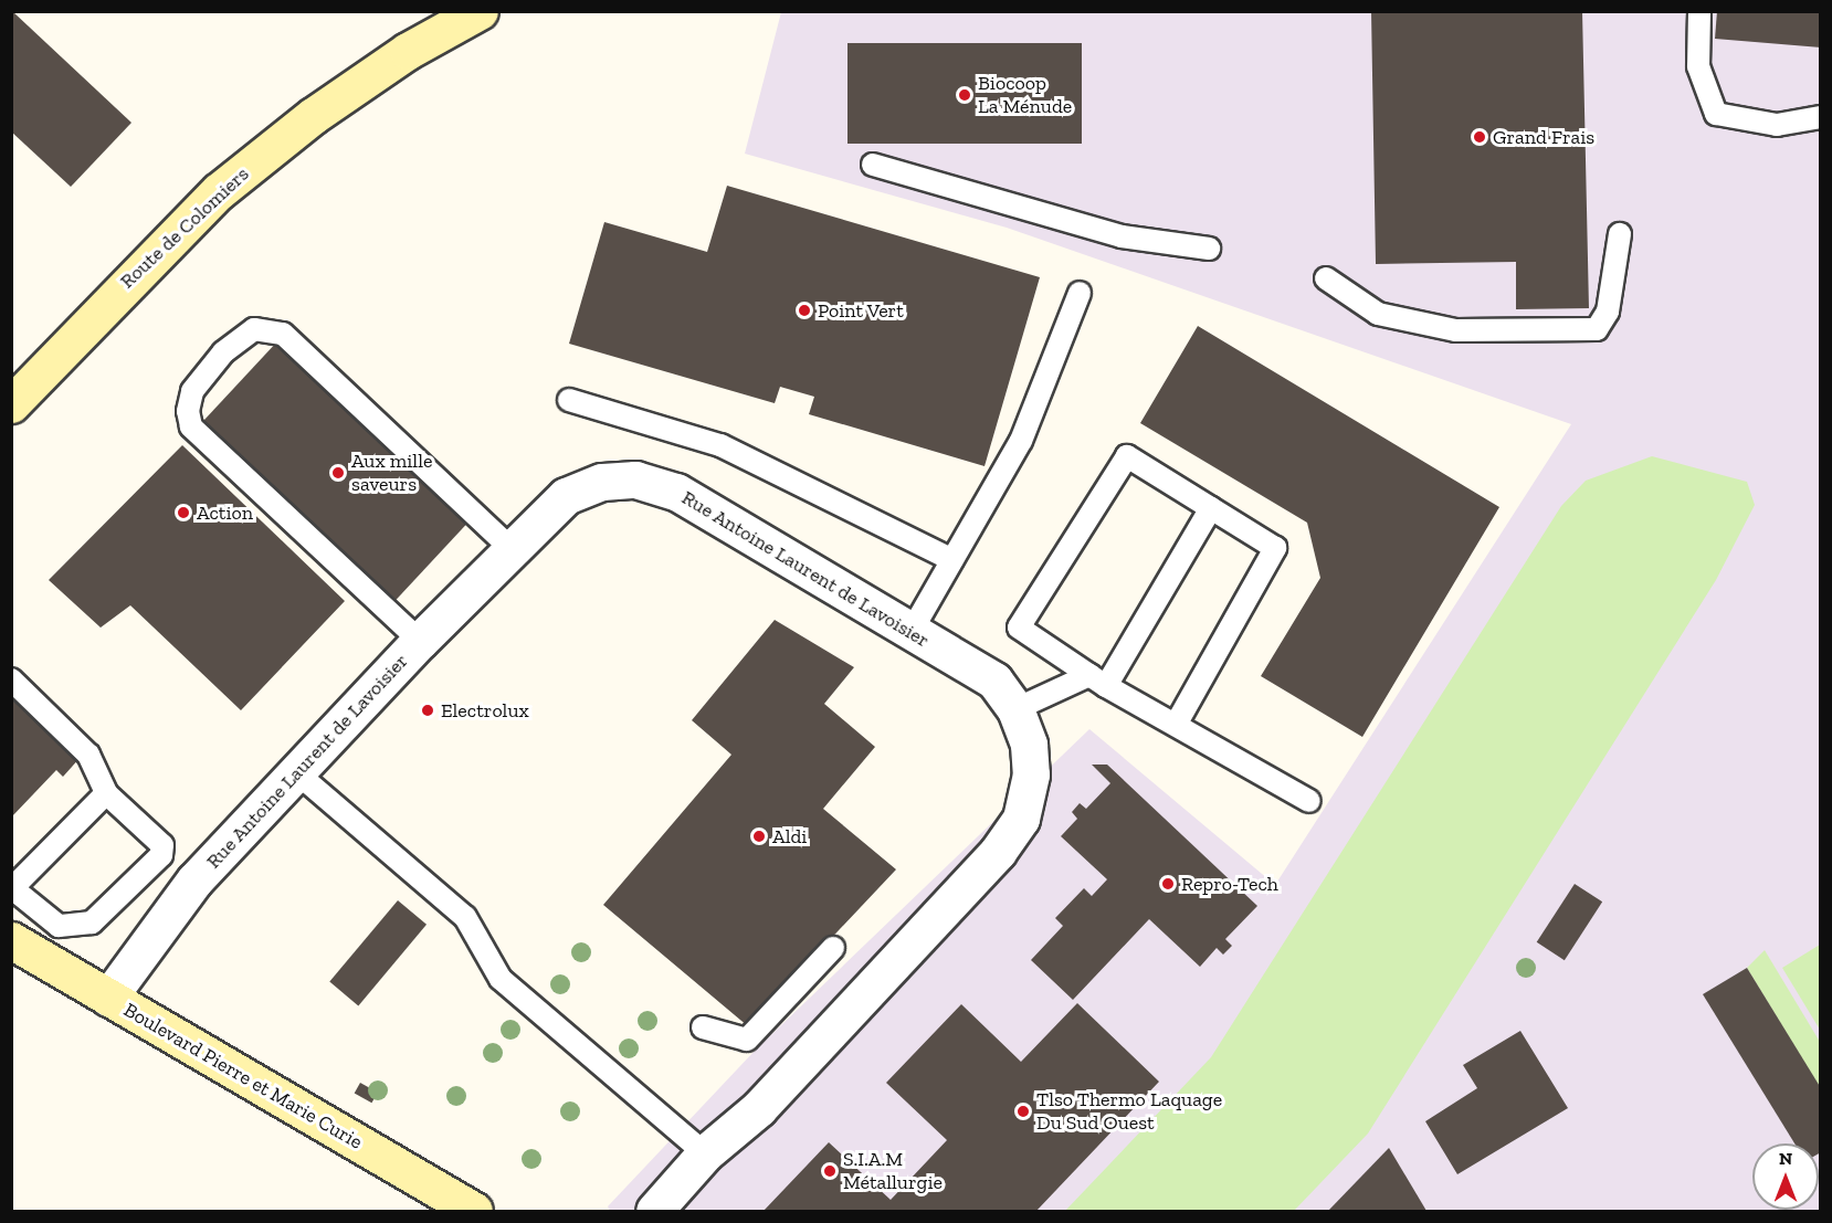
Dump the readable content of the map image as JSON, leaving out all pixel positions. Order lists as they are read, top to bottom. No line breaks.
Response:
{"streets":{"main road":["Route de Colomiers","Boulevard Pierre et Marie Curie"],"street":["Rue Antoine Laurent de Lavoisier"]},"crossings":[["Rue Antoine Laurent de Lavoisier","Boulevard Pierre et Marie Curie"]],"places":["Biocoop La Ménude","Grand Frais","Point Vert","Aux mille saveurs","Action","Electrolux","Aldi","Repro-Tech","Tlso Thermo Laquage Du Sud Ouest","S.I.A.M Métallurgie"],"north":"top"}
